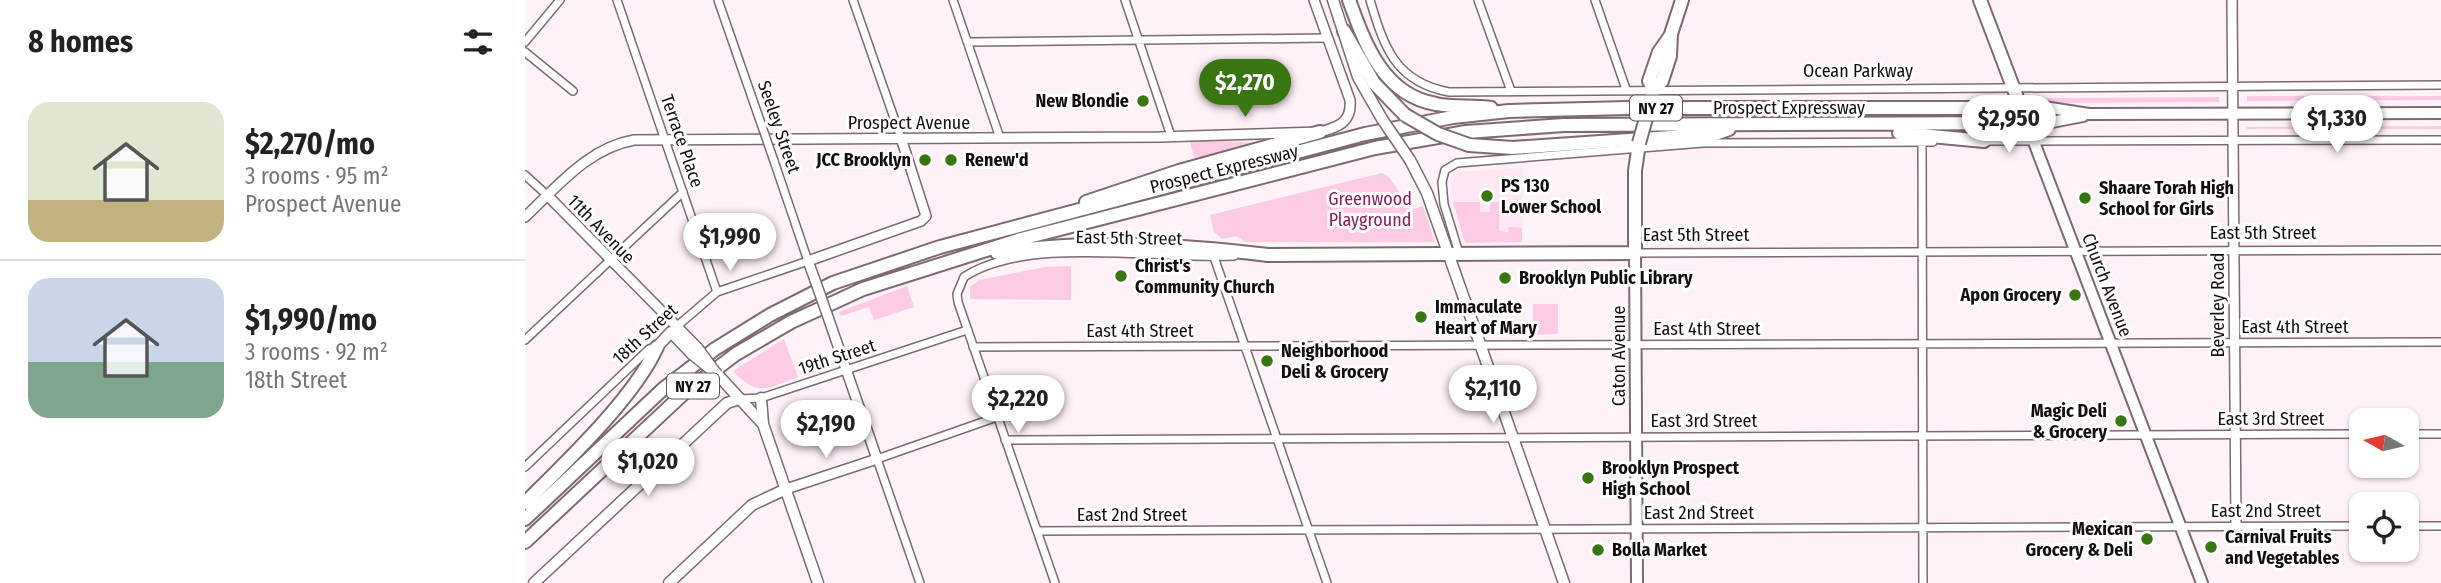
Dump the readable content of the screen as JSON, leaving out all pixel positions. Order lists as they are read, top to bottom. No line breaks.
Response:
{"streets":{"highway":["NY 27","Prospect Expressway","East 5th Street","Church Avenue","Caton Avenue"],"main road":["18th Street"],"street":["Ocean Parkway","Prospect Avenue","Seeley Street","Terrace Place","11th Avenue","Beverley Road","East 4th Street","19th Street","East 3rd Street","East 2nd Street"]},"crossings":[["Ocean Parkway","Church Avenue"],["Ocean Parkway","Beverley Road"],["Ocean Parkway","Caton Avenue"],["NY 27","Prospect Expressway"],["NY 27","East 5th Street"],["Prospect Expressway","Church Avenue"],["Prospect Avenue","Terrace Place"],["Prospect Avenue","11th Avenue"],["Prospect Avenue","18th Street"],["Seeley Street","18th Street"],["Seeley Street","19th Street"],["Terrace Place","18th Street"],["11th Avenue","18th Street"],["East 5th Street","Church Avenue"],["East 5th Street","Beverley Road"],["East 5th Street","Caton Avenue"],["East 5th Street","19th Street"],["Church Avenue","East 4th Street"],["Church Avenue","East 3rd Street"],["Church Avenue","East 2nd Street"],["Beverley Road","East 4th Street"],["Beverley Road","East 3rd Street"],["Beverley Road","East 2nd Street"],["East 4th Street","Caton Avenue"],["Caton Avenue","East 3rd Street"],["Caton Avenue","East 2nd Street"]],"parks":["Greenwood Playground"],"places":["New Blondie","JCC Brooklyn","Renew'd","PS 130 Lower School","Shaare Torah High School for Girls","Christ's Community Church","Brooklyn Public Library","Apon Grocery","Immaculate Heart of Mary","Neighborhood Deli & Grocery","Magic Deli & Grocery","Brooklyn Prospect High School","Mexican Grocery & Deli","Carnival Fruits and Vegetables","Bolla Market"],"north":"left","page":{"heading":"8 homes","price":["$2,270","$2,950","$1,330","$1,990","$2,110","$2,220","$2,190","$1,020"],"list":[{"name":"$2,270/mo","note":"3 rooms · 95 m² · Prospect Avenue"},{"name":"$1,990/mo","note":"3 rooms · 92 m² · 18th Street"}]}}
